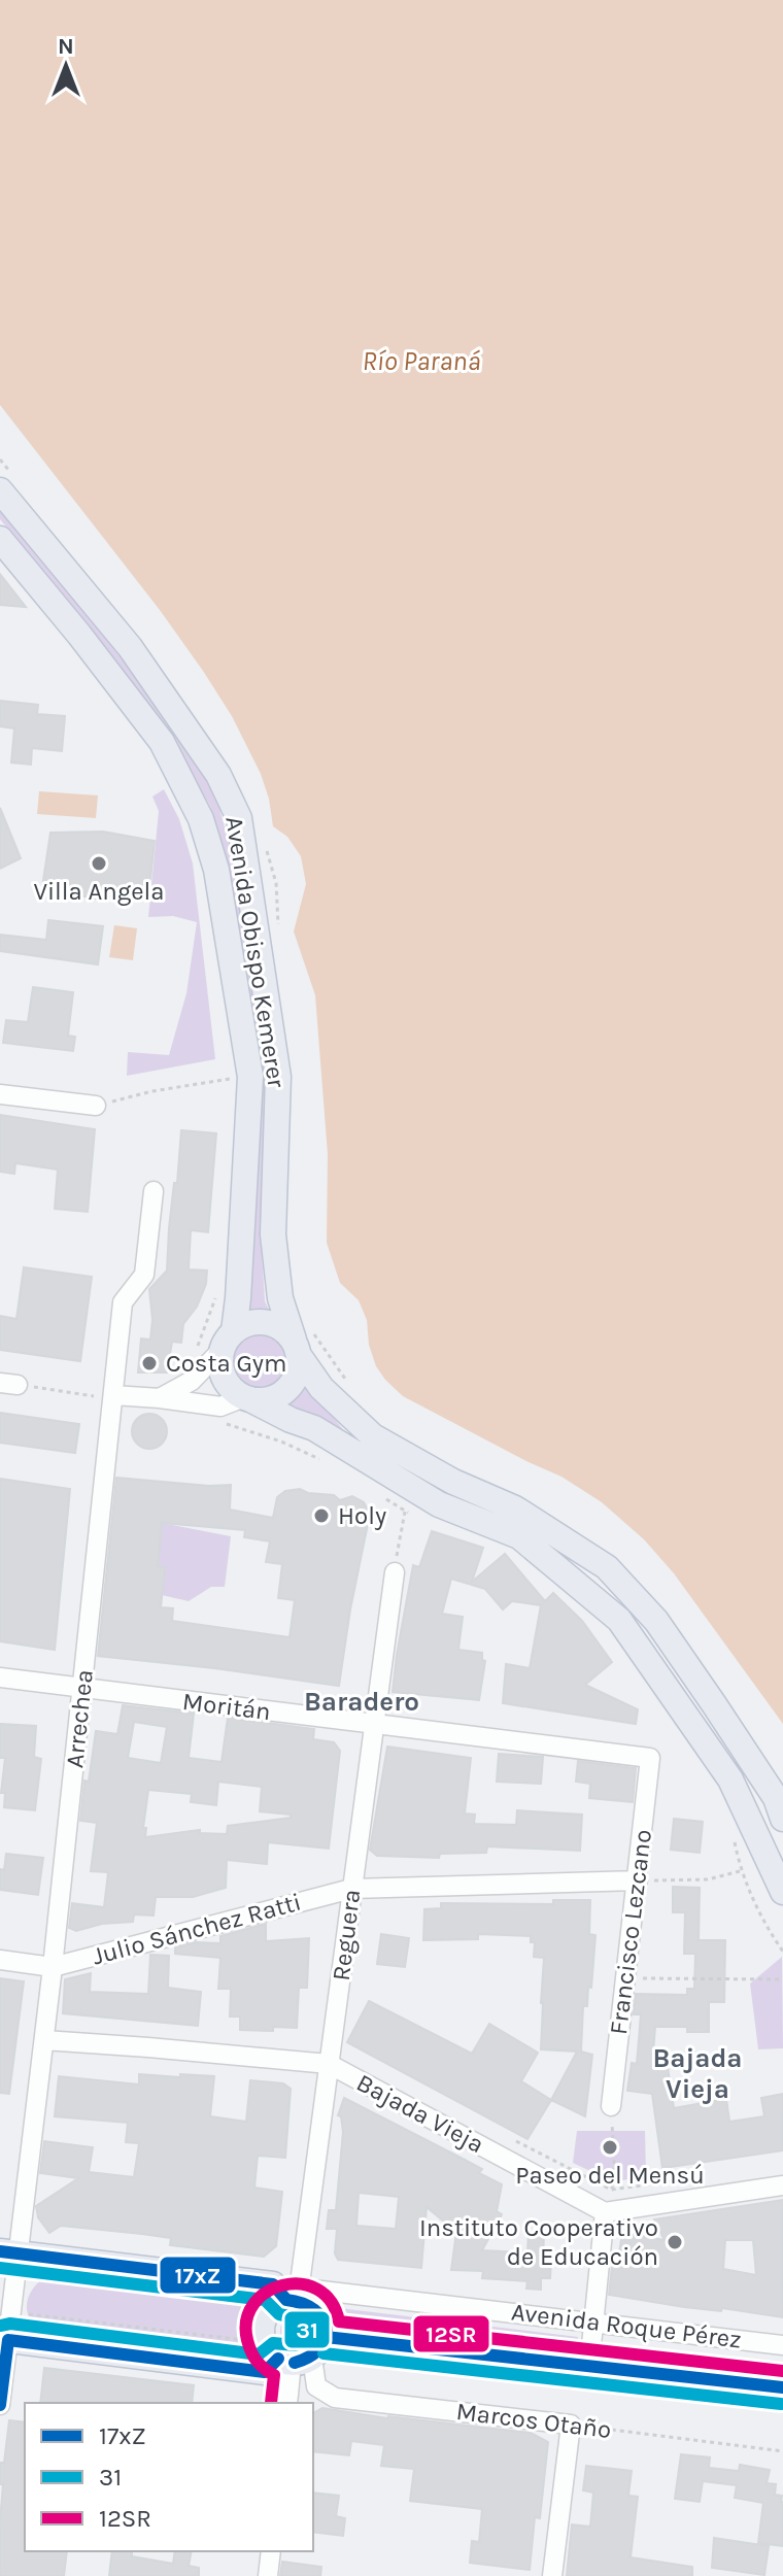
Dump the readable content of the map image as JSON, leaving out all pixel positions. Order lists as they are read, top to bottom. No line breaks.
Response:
{"streets":{"main road":["Avenida Obispo Kemerer","Avenida Roque Pérez"],"street":["Moritán","Arrechea","Julio Sánchez Ratti","Francisco Lezcano","Reguera","Bajada Vieja","Marcos Otaño"]},"crossings":[["Moritán","Arrechea"],["Moritán","Francisco Lezcano"],["Moritán","Reguera"],["Arrechea","Julio Sánchez Ratti"],["Arrechea","Bajada Vieja"],["Arrechea","Avenida Roque Pérez"],["Julio Sánchez Ratti","Francisco Lezcano"],["Julio Sánchez Ratti","Reguera"],["Reguera","Bajada Vieja"],["Reguera","Avenida Roque Pérez"]],"districts":["Baradero","Bajada Vieja"],"water":["Río Paraná"],"places":["Villa Angela","Costa Gym","Holy","Paseo del Mensú","Instituto Cooperativo de Educación"],"lines":["transit line 17xZ","transit line 31","transit line 12SR"],"legend":["17xZ","31","12SR"],"north":"top"}
